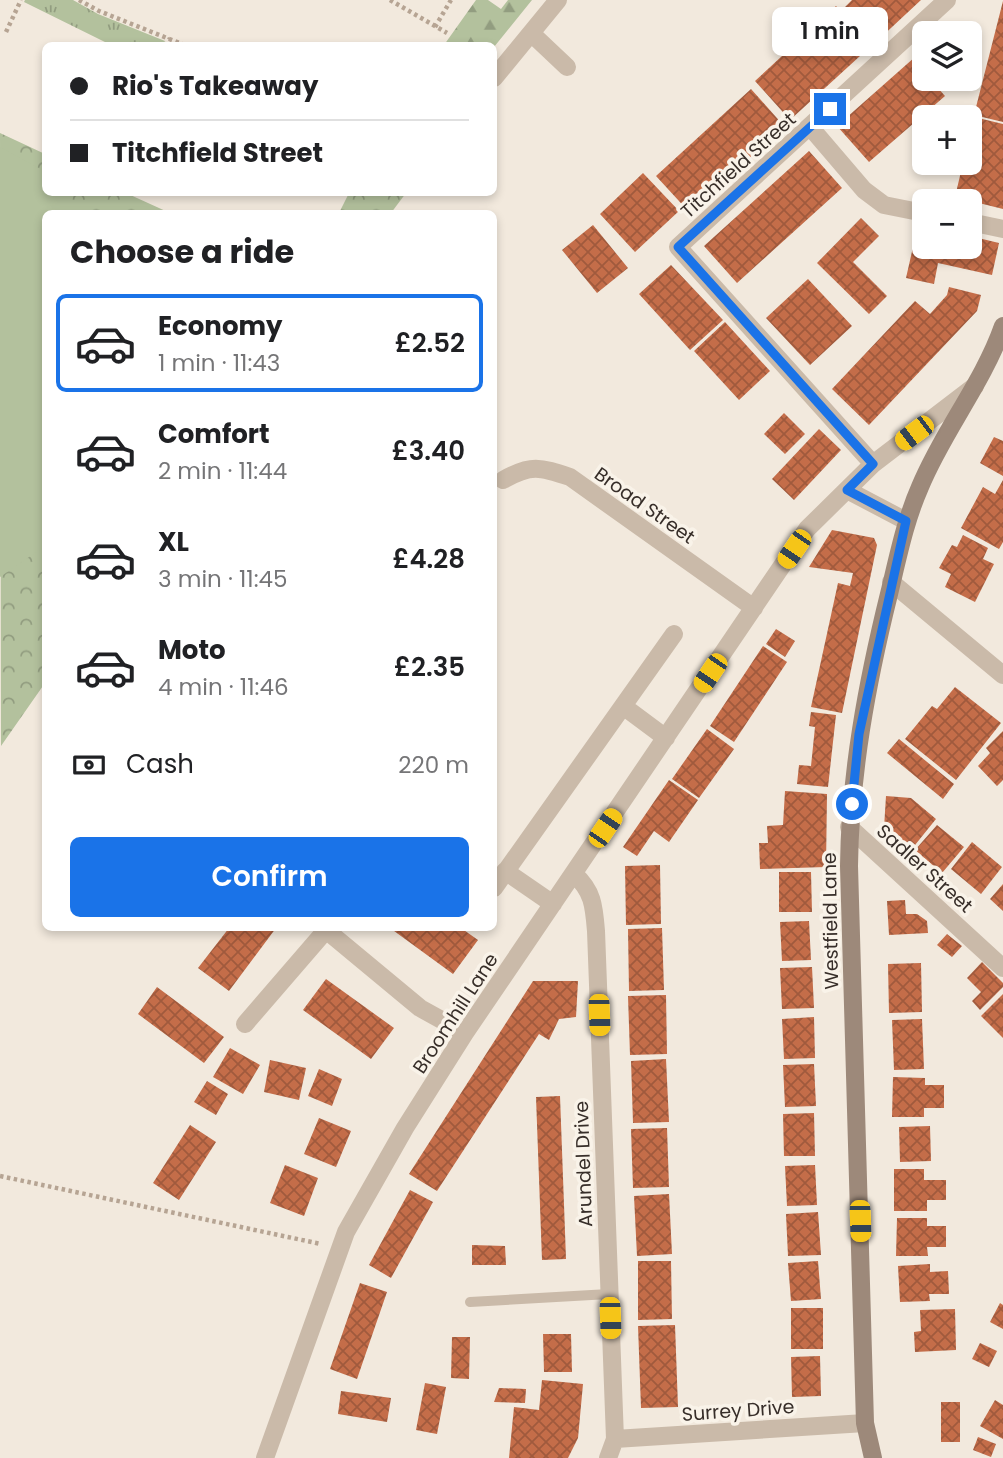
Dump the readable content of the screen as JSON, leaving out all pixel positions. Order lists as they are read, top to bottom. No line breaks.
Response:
{"streets":{"street":["Titchfield Street","Broad Street","Sadler Street","Westfield Lane","Broomhill Lane","Arundel Drive","Surrey Drive"]},"crossings":[["Titchfield Street","Broomhill Lane"],["Broad Street","Broomhill Lane"],["Sadler Street","Westfield Lane"],["Westfield Lane","Broomhill Lane"],["Westfield Lane","Surrey Drive"],["Broomhill Lane","Arundel Drive"],["Arundel Drive","Surrey Drive"]],"page":{"bubble":"1 min","map_buttons":["+","−"],"banner":["Rio's Takeaway","Titchfield Street"],"heading":"Choose a ride","list":[{"name":"Economy","note":"1 min · 11:43","value":"£2.52"},{"name":"Comfort","note":"2 min · 11:44","value":"£3.40"},{"name":"XL","note":"3 min · 11:45","value":"£4.28"},{"name":"Moto","note":"4 min · 11:46","value":"£2.35"}],"pay":["Cash","220 m"],"buttons":"Confirm"}}
